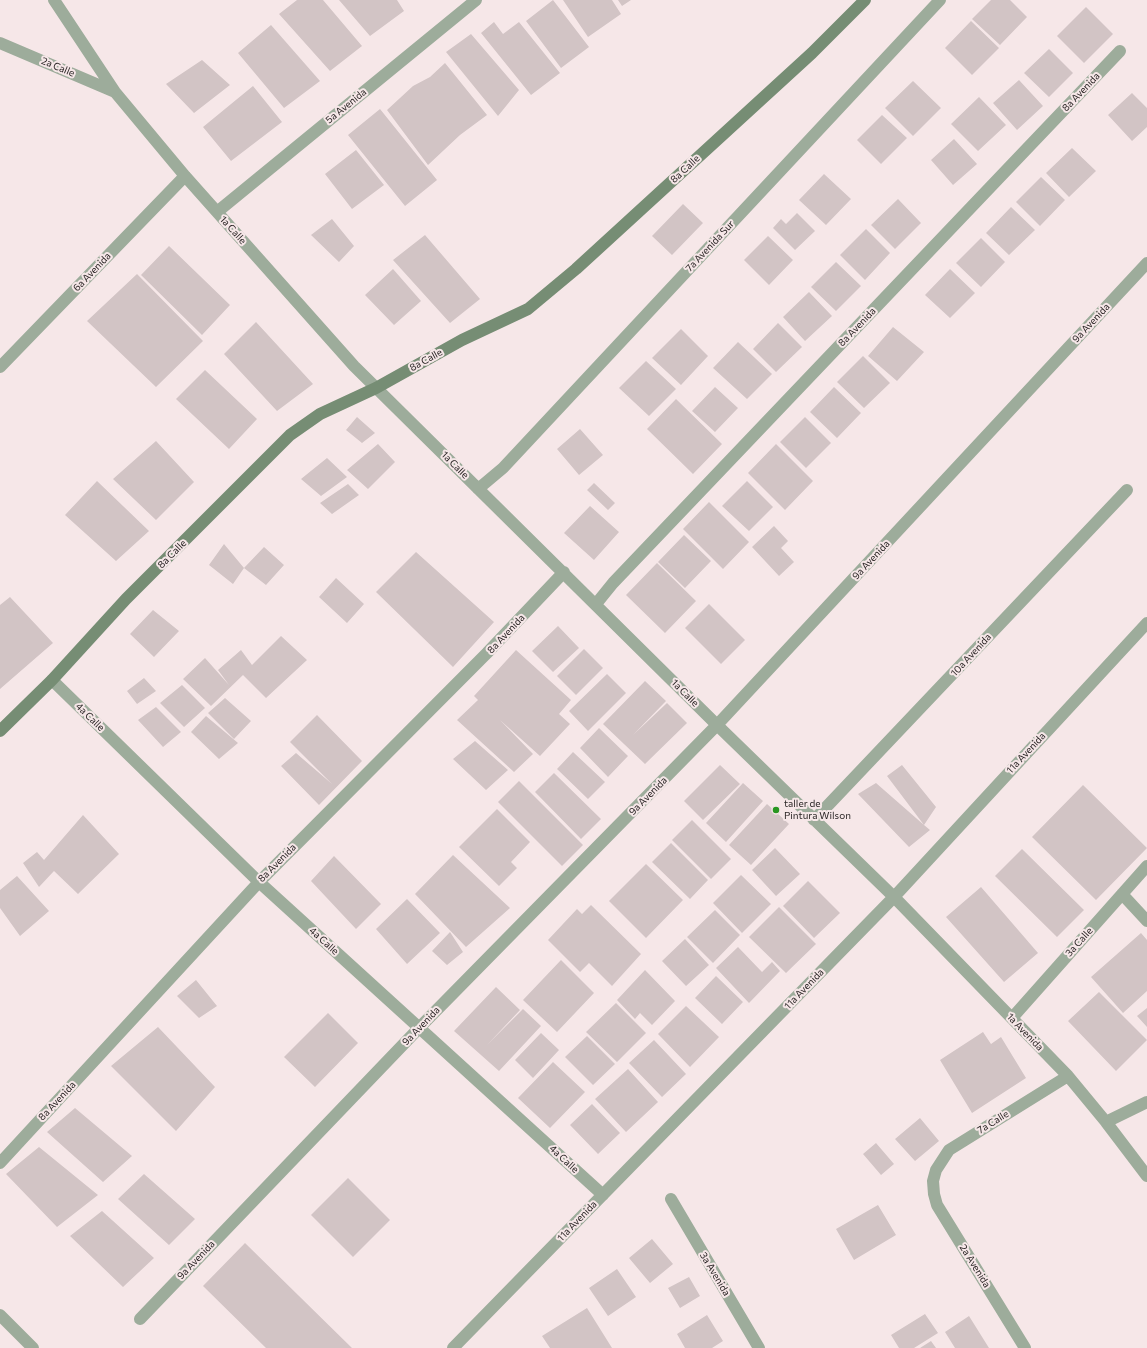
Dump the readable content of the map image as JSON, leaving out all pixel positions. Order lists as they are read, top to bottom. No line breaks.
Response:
{"streets":{"street":["2a Calle","8a Avenida","5a Avenida","8a Calle","1a Calle","7a Avenida Sur","6a Avenida","9a Avenida","10a Avenida","4a Calle","11a Avenida","3a Calle","1a Avenida","7a Calle","2a Avenida","3a Avenida"]},"crossings":[["2a Calle","1a Calle"],["8a Avenida","1a Calle"],["8a Avenida","4a Calle"],["5a Avenida","1a Calle"],["8a Calle","1a Calle"],["8a Calle","4a Calle"],["1a Calle","7a Avenida Sur"],["1a Calle","6a Avenida"],["1a Calle","9a Avenida"],["1a Calle","10a Avenida"],["1a Calle","11a Avenida"],["1a Calle","1a Avenida"],["9a Avenida","4a Calle"],["4a Calle","11a Avenida"],["11a Avenida","1a Avenida"],["3a Calle","1a Avenida"],["1a Avenida","7a Calle"],["7a Calle","2a Avenida"]],"places":["taller de Pintura Wilson"]}
